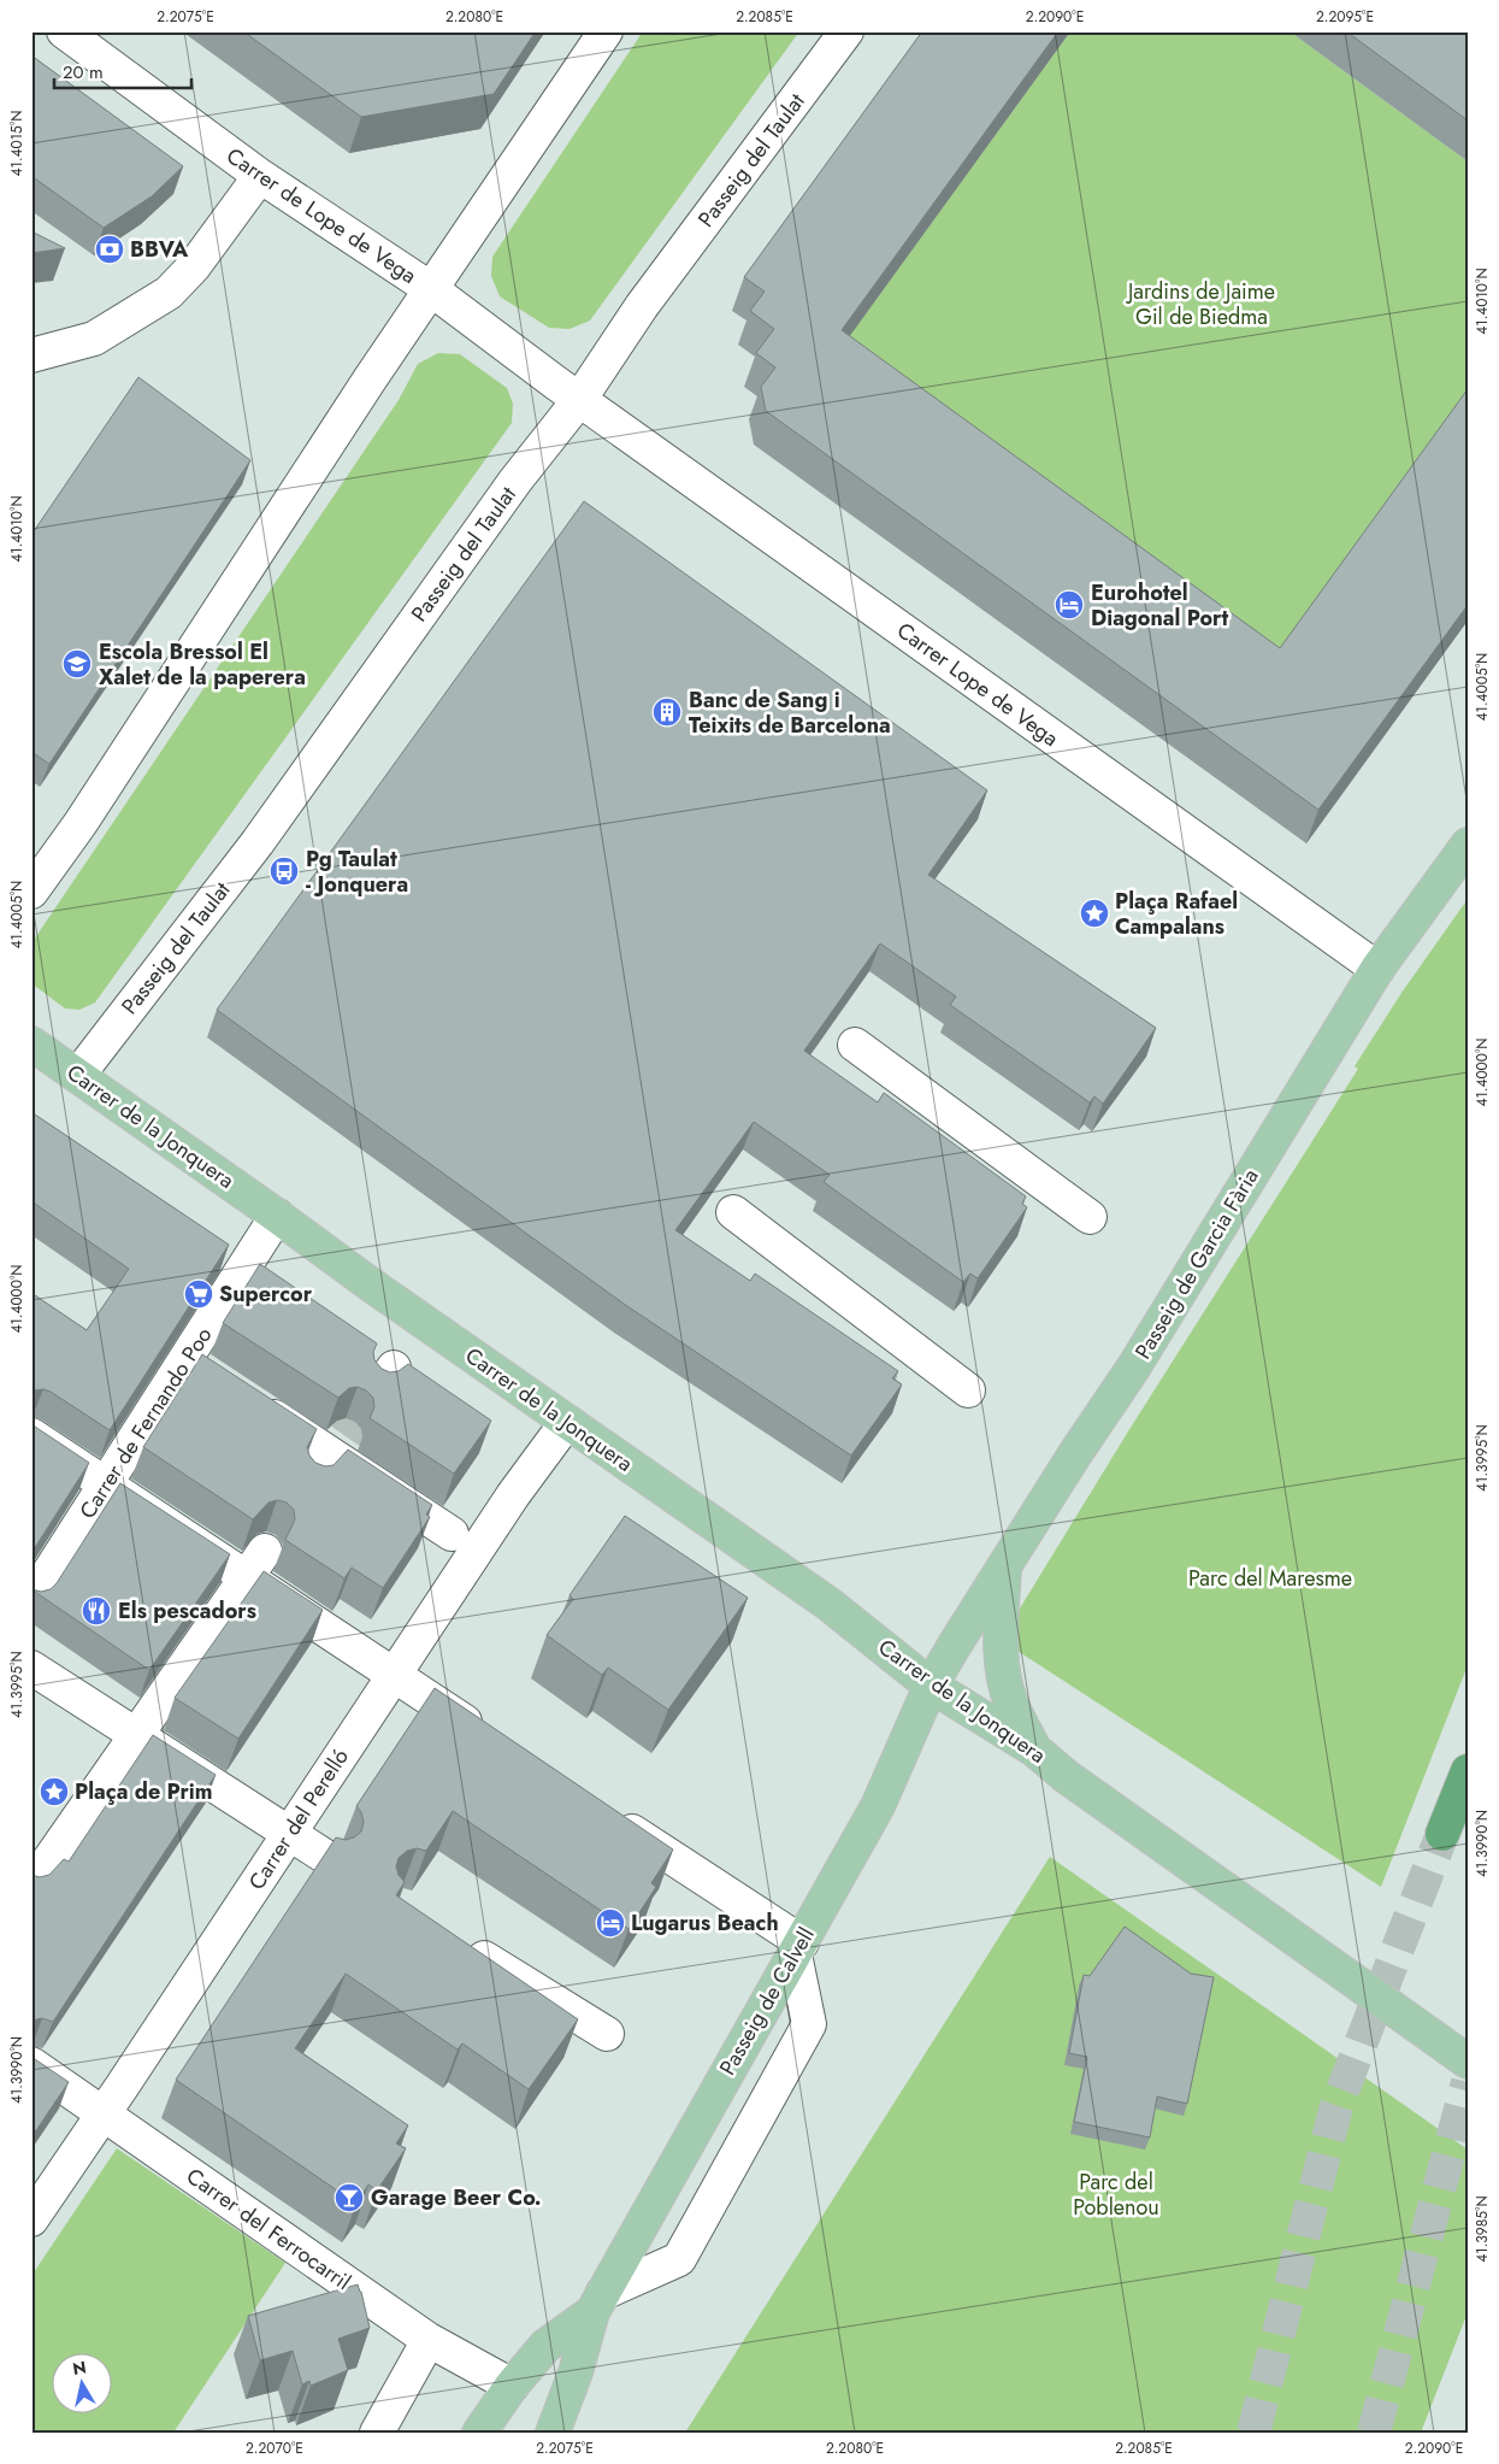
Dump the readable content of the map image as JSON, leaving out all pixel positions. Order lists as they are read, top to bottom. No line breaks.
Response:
{"streets":{"main road":["Carrer de la Jonquera","Passeig de Garcia Fària","Passeig de Calvell"],"street":["Passeig del Taulat","Carrer de Lope de Vega","Carrer Lope de Vega","Carrer de Fernando Poo","Carrer del Perelló","Carrer del Ferrocarril"]},"crossings":[["Passeig del Taulat","Carrer de Lope de Vega"],["Passeig del Taulat","Carrer Lope de Vega"],["Passeig del Taulat","Carrer de la Jonquera"],["Carrer de Lope de Vega","Carrer Lope de Vega"],["Carrer Lope de Vega","Passeig de Garcia Fària"],["Carrer de la Jonquera","Passeig de Garcia Fària"],["Carrer de la Jonquera","Carrer de Fernando Poo"],["Carrer de la Jonquera","Carrer del Perelló"],["Carrer de la Jonquera","Passeig de Calvell"],["Passeig de Garcia Fària","Passeig de Calvell"],["Carrer del Perelló","Carrer del Ferrocarril"],["Passeig de Calvell","Carrer del Ferrocarril"]],"parks":["Jardins de Jaime Gil de Biedma","Parc del Maresme","Parc del Poblenou"],"places":{"bank":["BBVA"],"hotel":["Eurohotel Diagonal Port","Lugarus Beach"],"school or university":["Escola Bressol El Xalet de la paperera"],"building":["Banc de Sang i Teixits de Barcelona"],"bus stop":["Pg Taulat - Jonquera"],"place":["Plaça Rafael Campalans","Plaça de Prim"],"supermarket":["Supercor"],"restaurant":["Els pescadors"],"bar":["Garage Beer Co."]},"scale_bar":"20 m","north":"top","coordinates":["2.2075°E","2.2080°E","2.2085°E","2.2090°E","2.2095°E","41.4015°N","41.4010°N","41.4005°N","41.4000°N","41.3995°N","41.3990°N","41.3985°N","2.2070°E"]}
